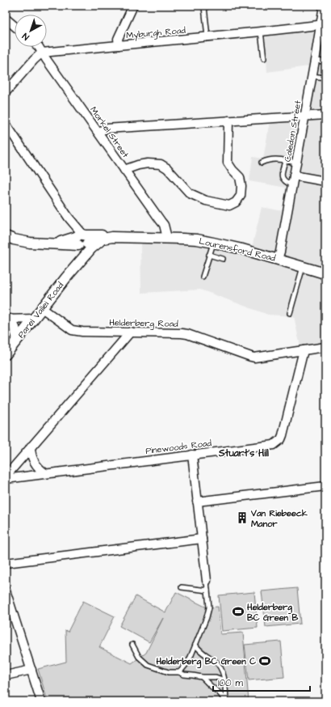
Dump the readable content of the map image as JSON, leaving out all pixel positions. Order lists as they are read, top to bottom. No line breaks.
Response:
{"streets":{"street":["Myburgh Road","Caledon Street","Morkel Street","Lourensford Road","Parel Vallei Road","Helderberg Road","Pinewoods Road"]},"crossings":[["Myburgh Road","Caledon Street"],["Myburgh Road","Morkel Street"],["Caledon Street","Lourensford Road"],["Morkel Street","Lourensford Road"],["Lourensford Road","Parel Vallei Road"],["Parel Vallei Road","Helderberg Road"],["Helderberg Road","Pinewoods Road"]],"districts":["Stuart's Hill"],"places":{"building":["Van Riebeeck Manor"],"sports":["Helderberg BC Green B","Helderberg BC Green C"]},"scale_bar":"100 m","north":"bottom left"}
